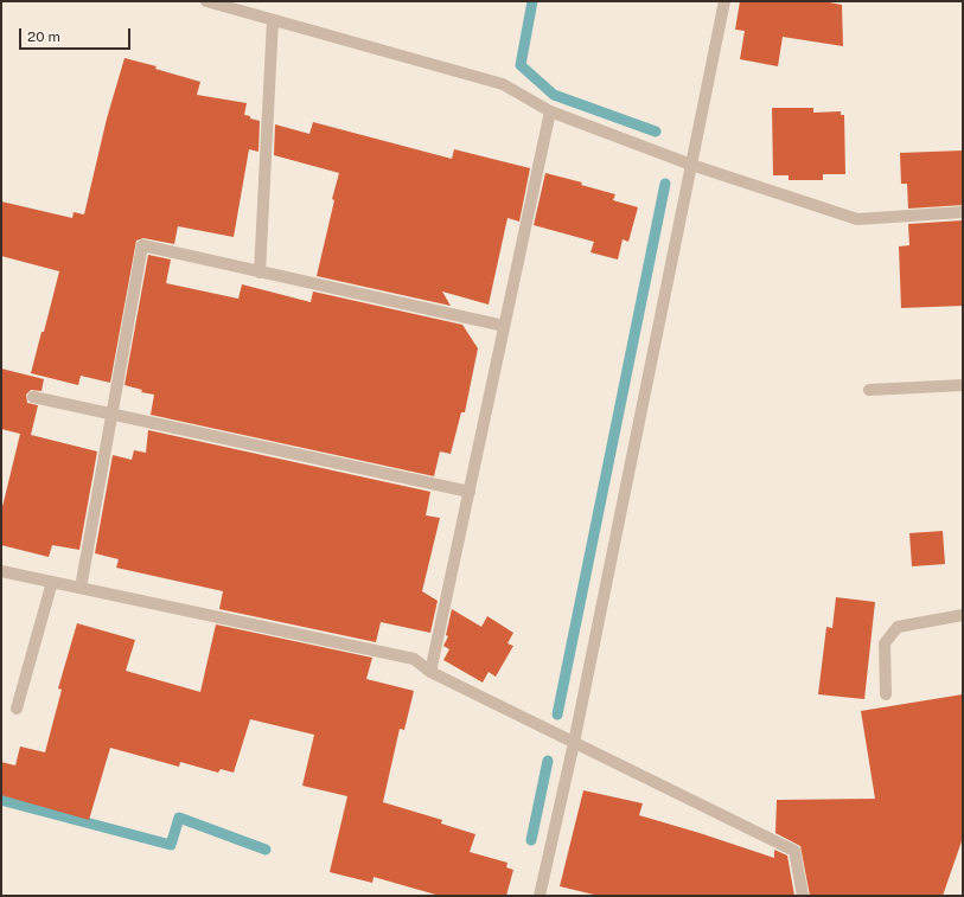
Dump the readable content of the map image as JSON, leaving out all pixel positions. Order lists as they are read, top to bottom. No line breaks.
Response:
{"scale_bar":"20 m"}
